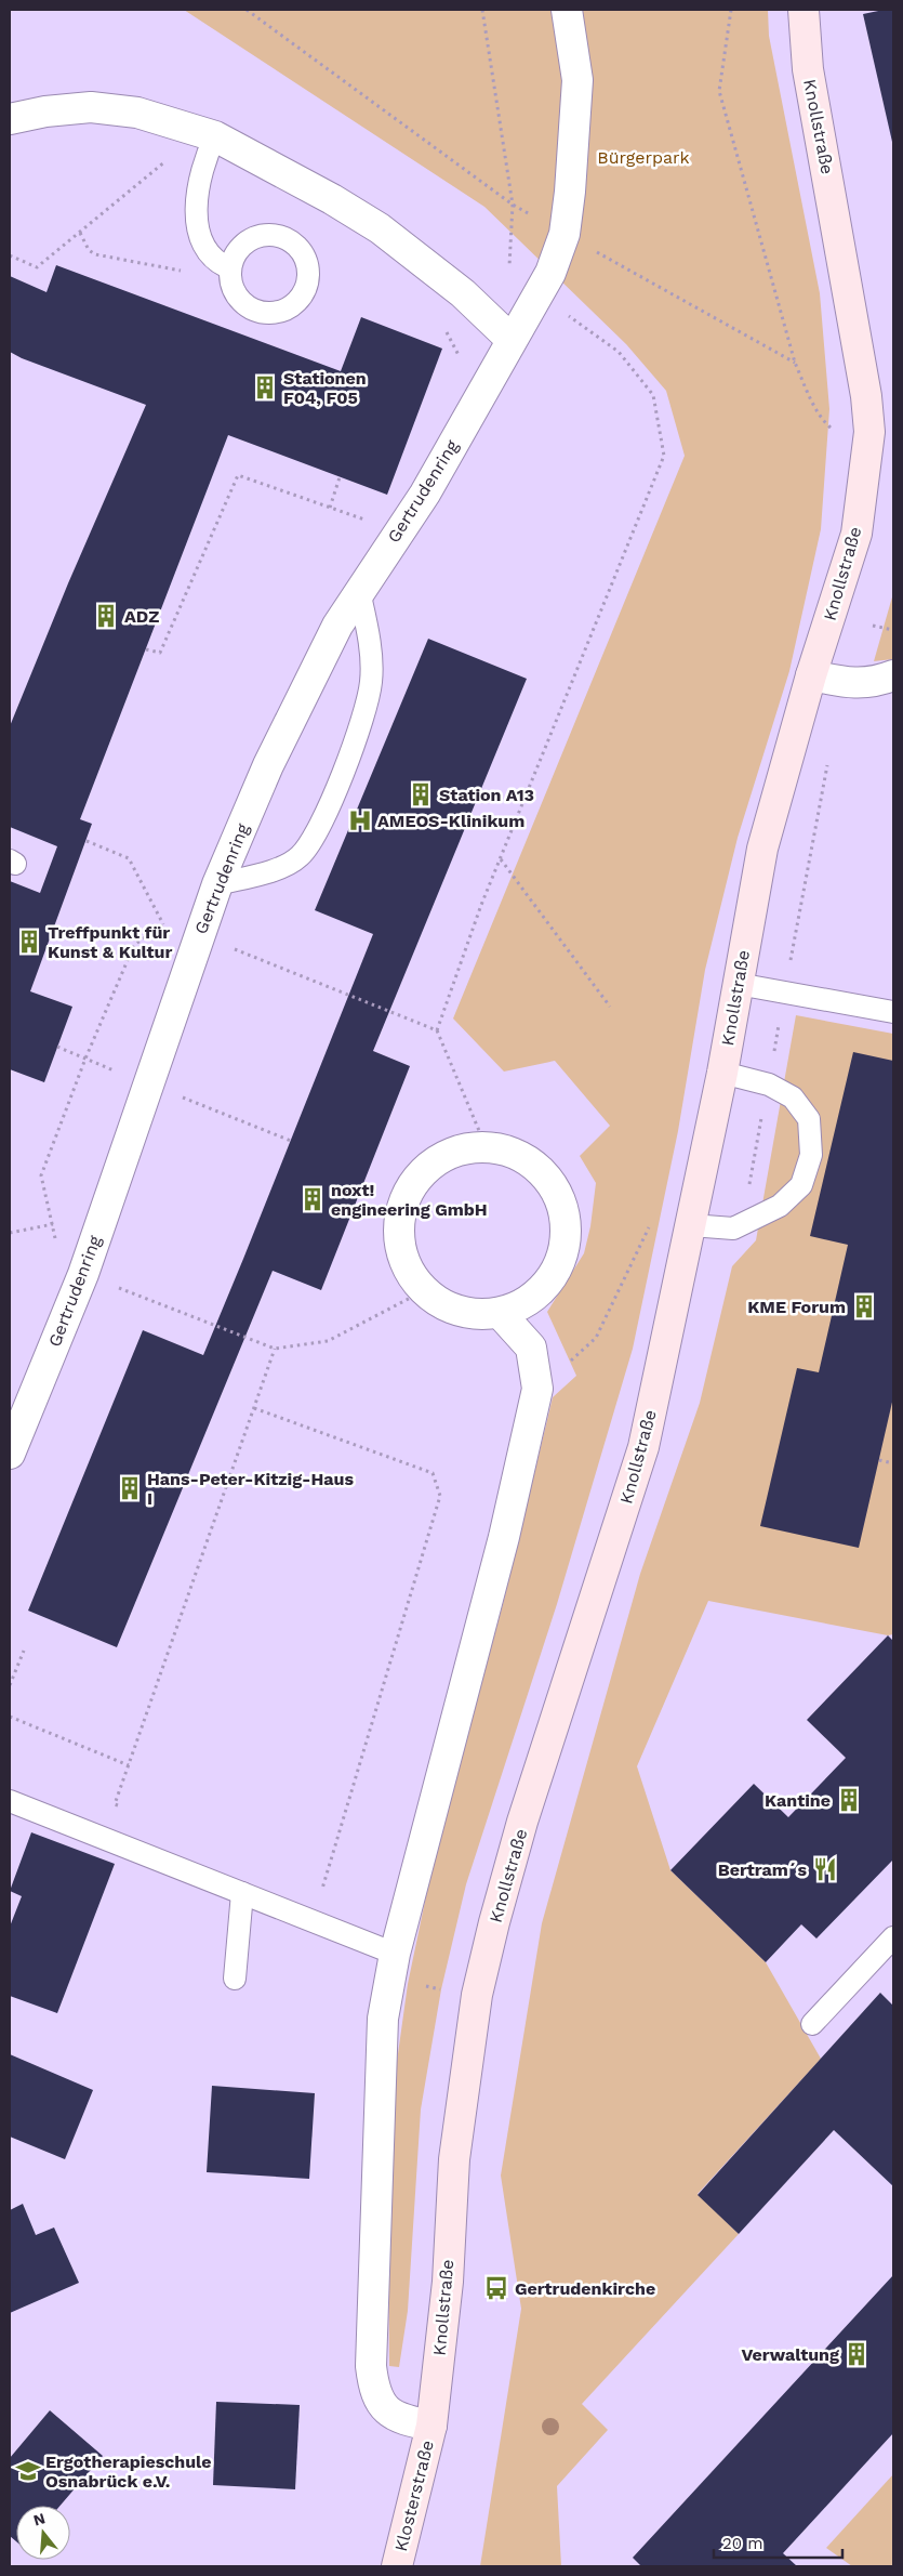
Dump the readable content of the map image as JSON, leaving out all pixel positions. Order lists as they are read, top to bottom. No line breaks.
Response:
{"streets":{"street":["Knollstraße","Gertrudenring","Klosterstraße"]},"crossings":[["Knollstraße","Klosterstraße"]],"parks":["Bürgerpark"],"places":{"building":["Stationen F04, F05","ADZ","Station A13","Treffpunkt für Kunst & Kultur","noxt! engineering GmbH","KME Forum","Hans-Peter-Kitzig-Haus I","Kantine","Verwaltung"],"hospital":["AMEOS-Klinikum"],"restaurant":["Bertram´s"],"bus stop":["Gertrudenkirche"],"school or university":["Ergotherapieschule Osnabrück e.V."]},"scale_bar":"20 m","north":"top"}
